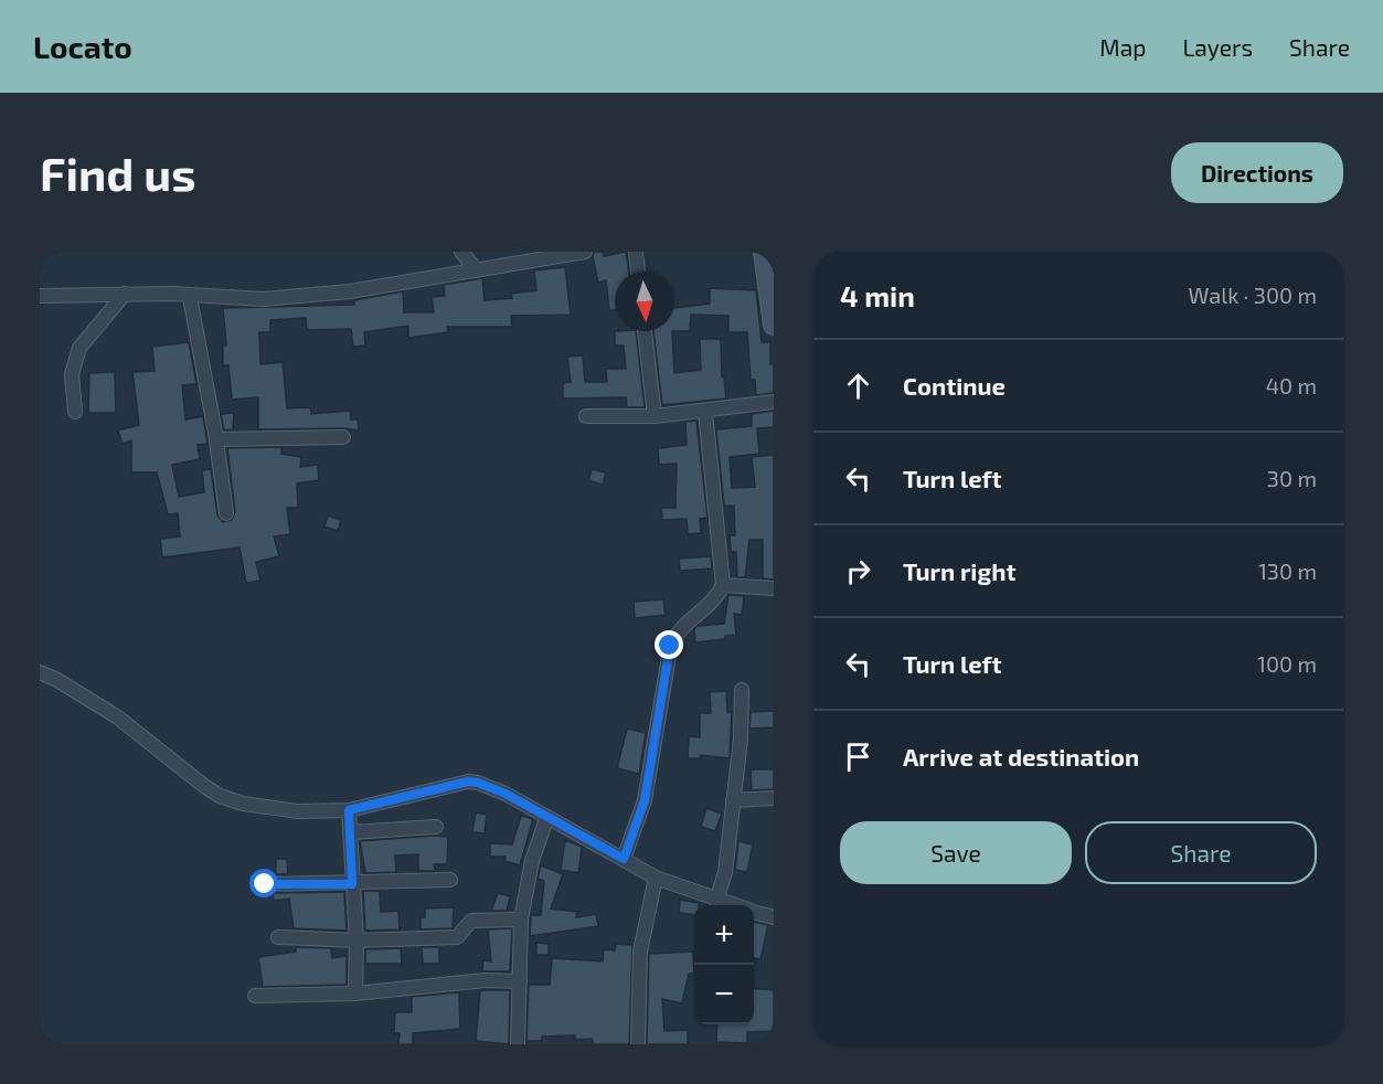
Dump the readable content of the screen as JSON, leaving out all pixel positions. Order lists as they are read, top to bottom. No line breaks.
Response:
{"north":"bottom","page":{"header":"Locato","nav":["Map","Layers","Share"],"buttons":["Directions",["Save","Share"]],"title":"Find us","heading":["4 min","Walk · 300 m"],"list":[["Continue","40 m"],["Turn left","30 m"],["Turn right","130 m"],["Turn left","100 m"],"Arrive at destination"],"map_buttons":["+","−"]}}
